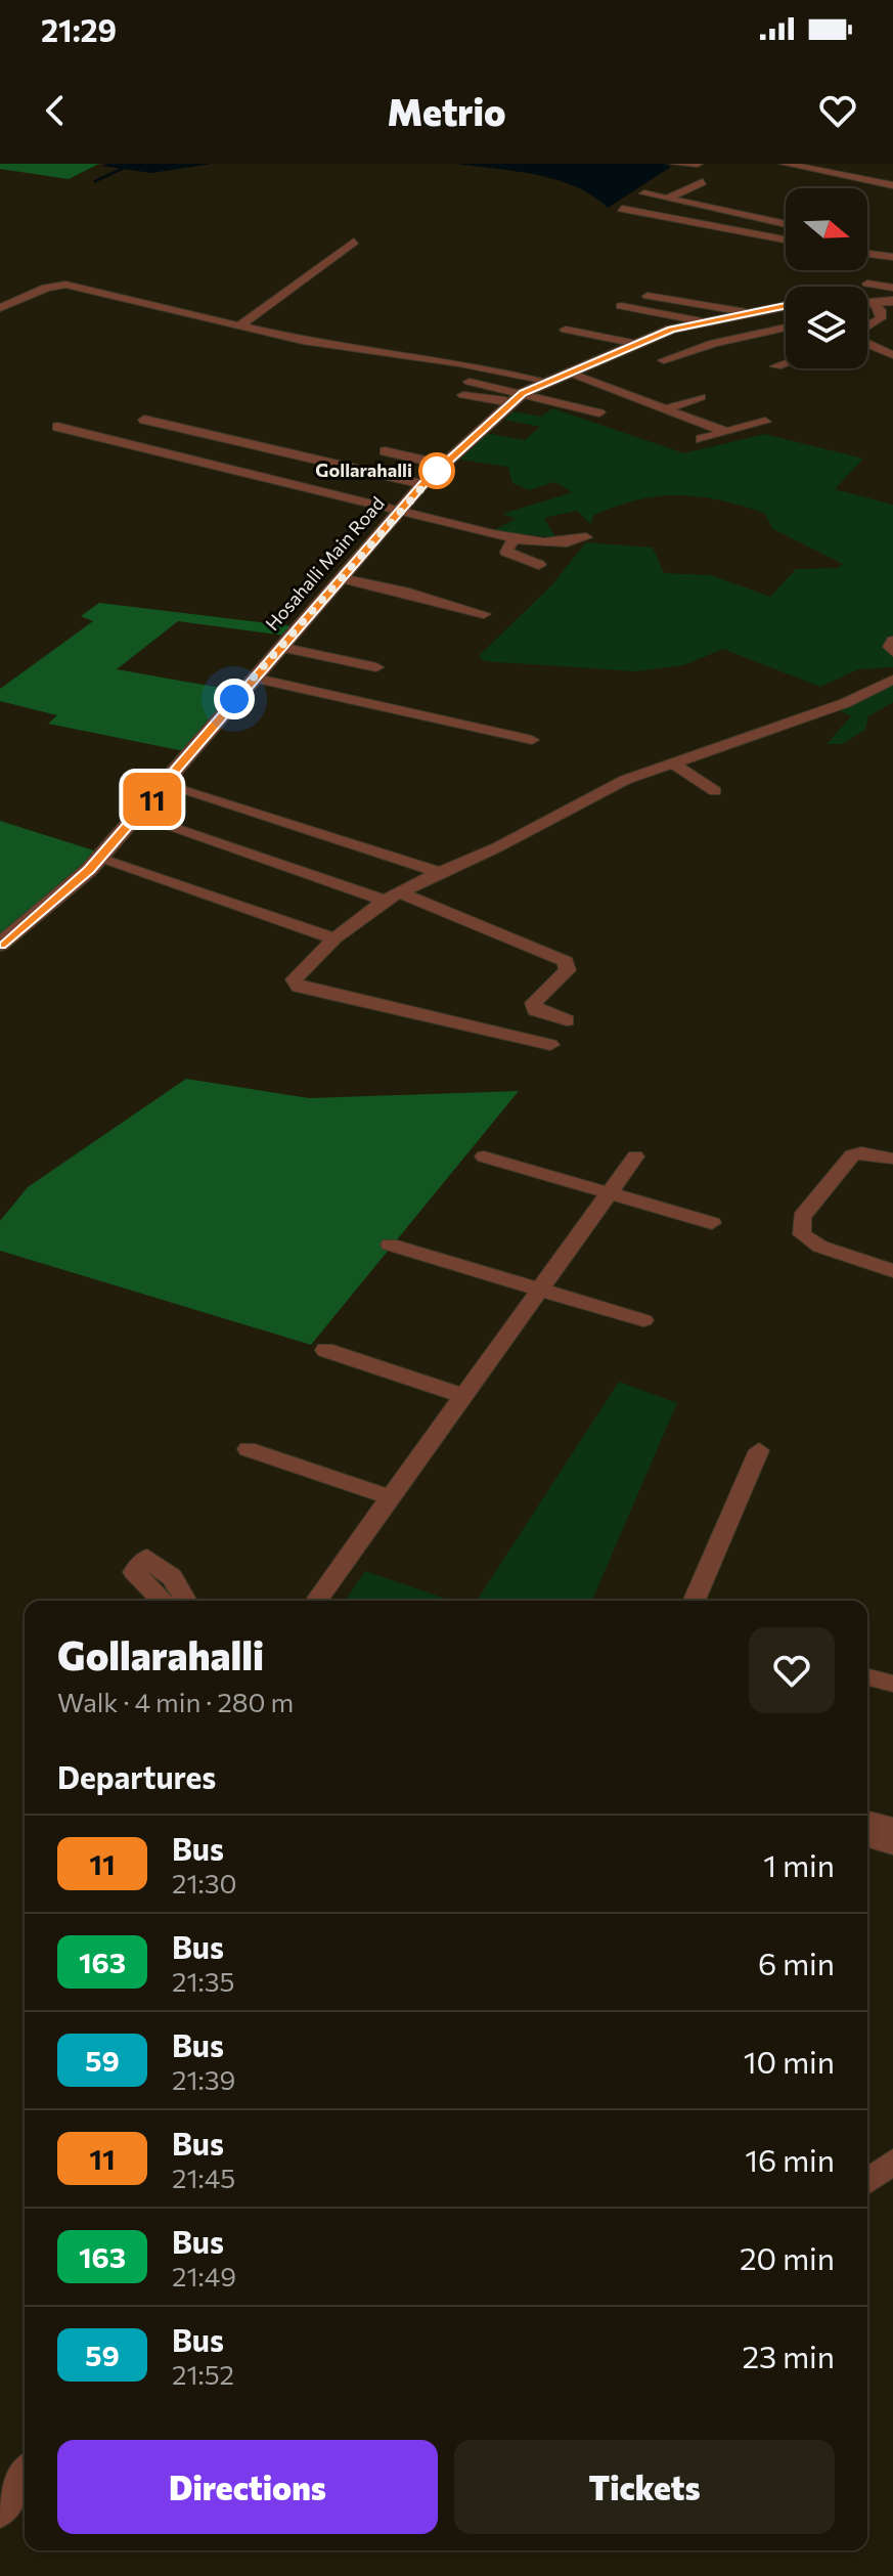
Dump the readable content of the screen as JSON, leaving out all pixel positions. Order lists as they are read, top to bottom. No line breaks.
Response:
{"streets":{"street":["Hosahalli Main Road"]},"places":["Gollarahalli"],"lines":["bus line 11"],"north":"right","page":{"status":"21:29","header":"Metrio","on_map":"11","heading":[["Gollarahalli","Walk · 4 min · 280 m"],"Departures"],"list":[{"mark":"11","name":"Bus","note":"21:30","value":"1 min"},{"mark":"163","name":"Bus","note":"21:35","value":"6 min"},{"mark":"59","name":"Bus","note":"21:39","value":"10 min"},{"mark":"11","name":"Bus","note":"21:45","value":"16 min"},{"mark":"163","name":"Bus","note":"21:49","value":"20 min"},{"mark":"59","name":"Bus","note":"21:52","value":"23 min"}],"buttons":["Directions","Tickets"]}}
